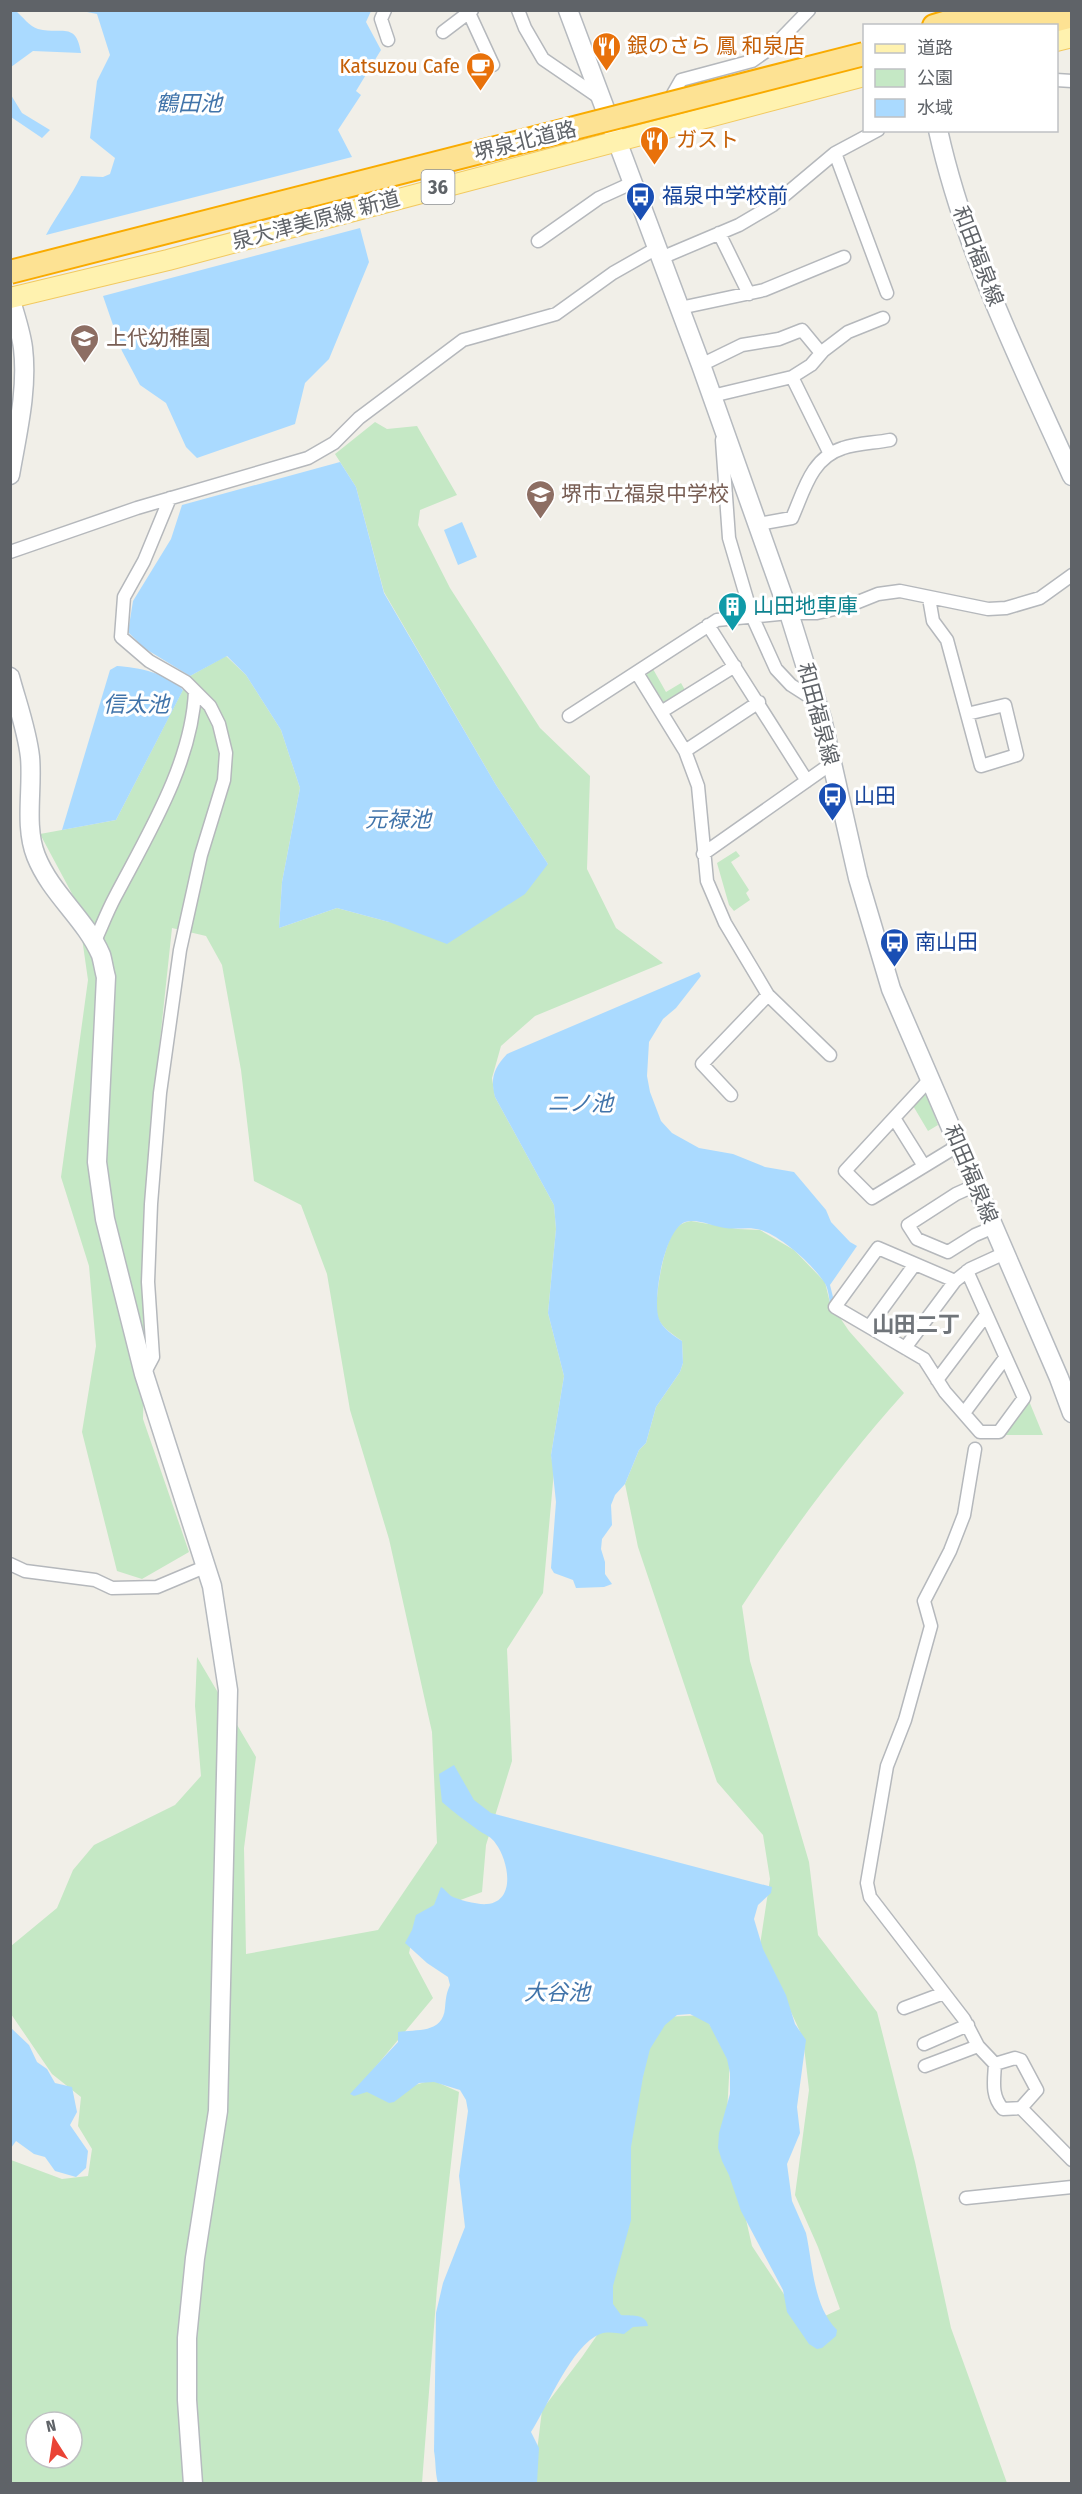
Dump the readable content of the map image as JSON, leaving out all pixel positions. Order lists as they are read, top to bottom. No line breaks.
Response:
{"streets":{"highway":["堺泉北道路"],"main road":["36","泉大津美原線 新道"],"street":["和田福泉線"]},"crossings":[["泉大津美原線 新道","和田福泉線"]],"districts":["山田二丁"],"water":["鶴田池","信太池","元禄池","ニノ池","大谷池"],"places":{"restaurant":["銀のさら 鳳 和泉店","ガスト"],"cafe":["Katsuzou Cafe"],"bus stop":["福泉中学校前","山田","南山田"],"school or university":["上代幼稚園","堺市立福泉中学校"],"building":["山田地車庫"]},"legend":["道路","公園","水域"],"north":"top"}
